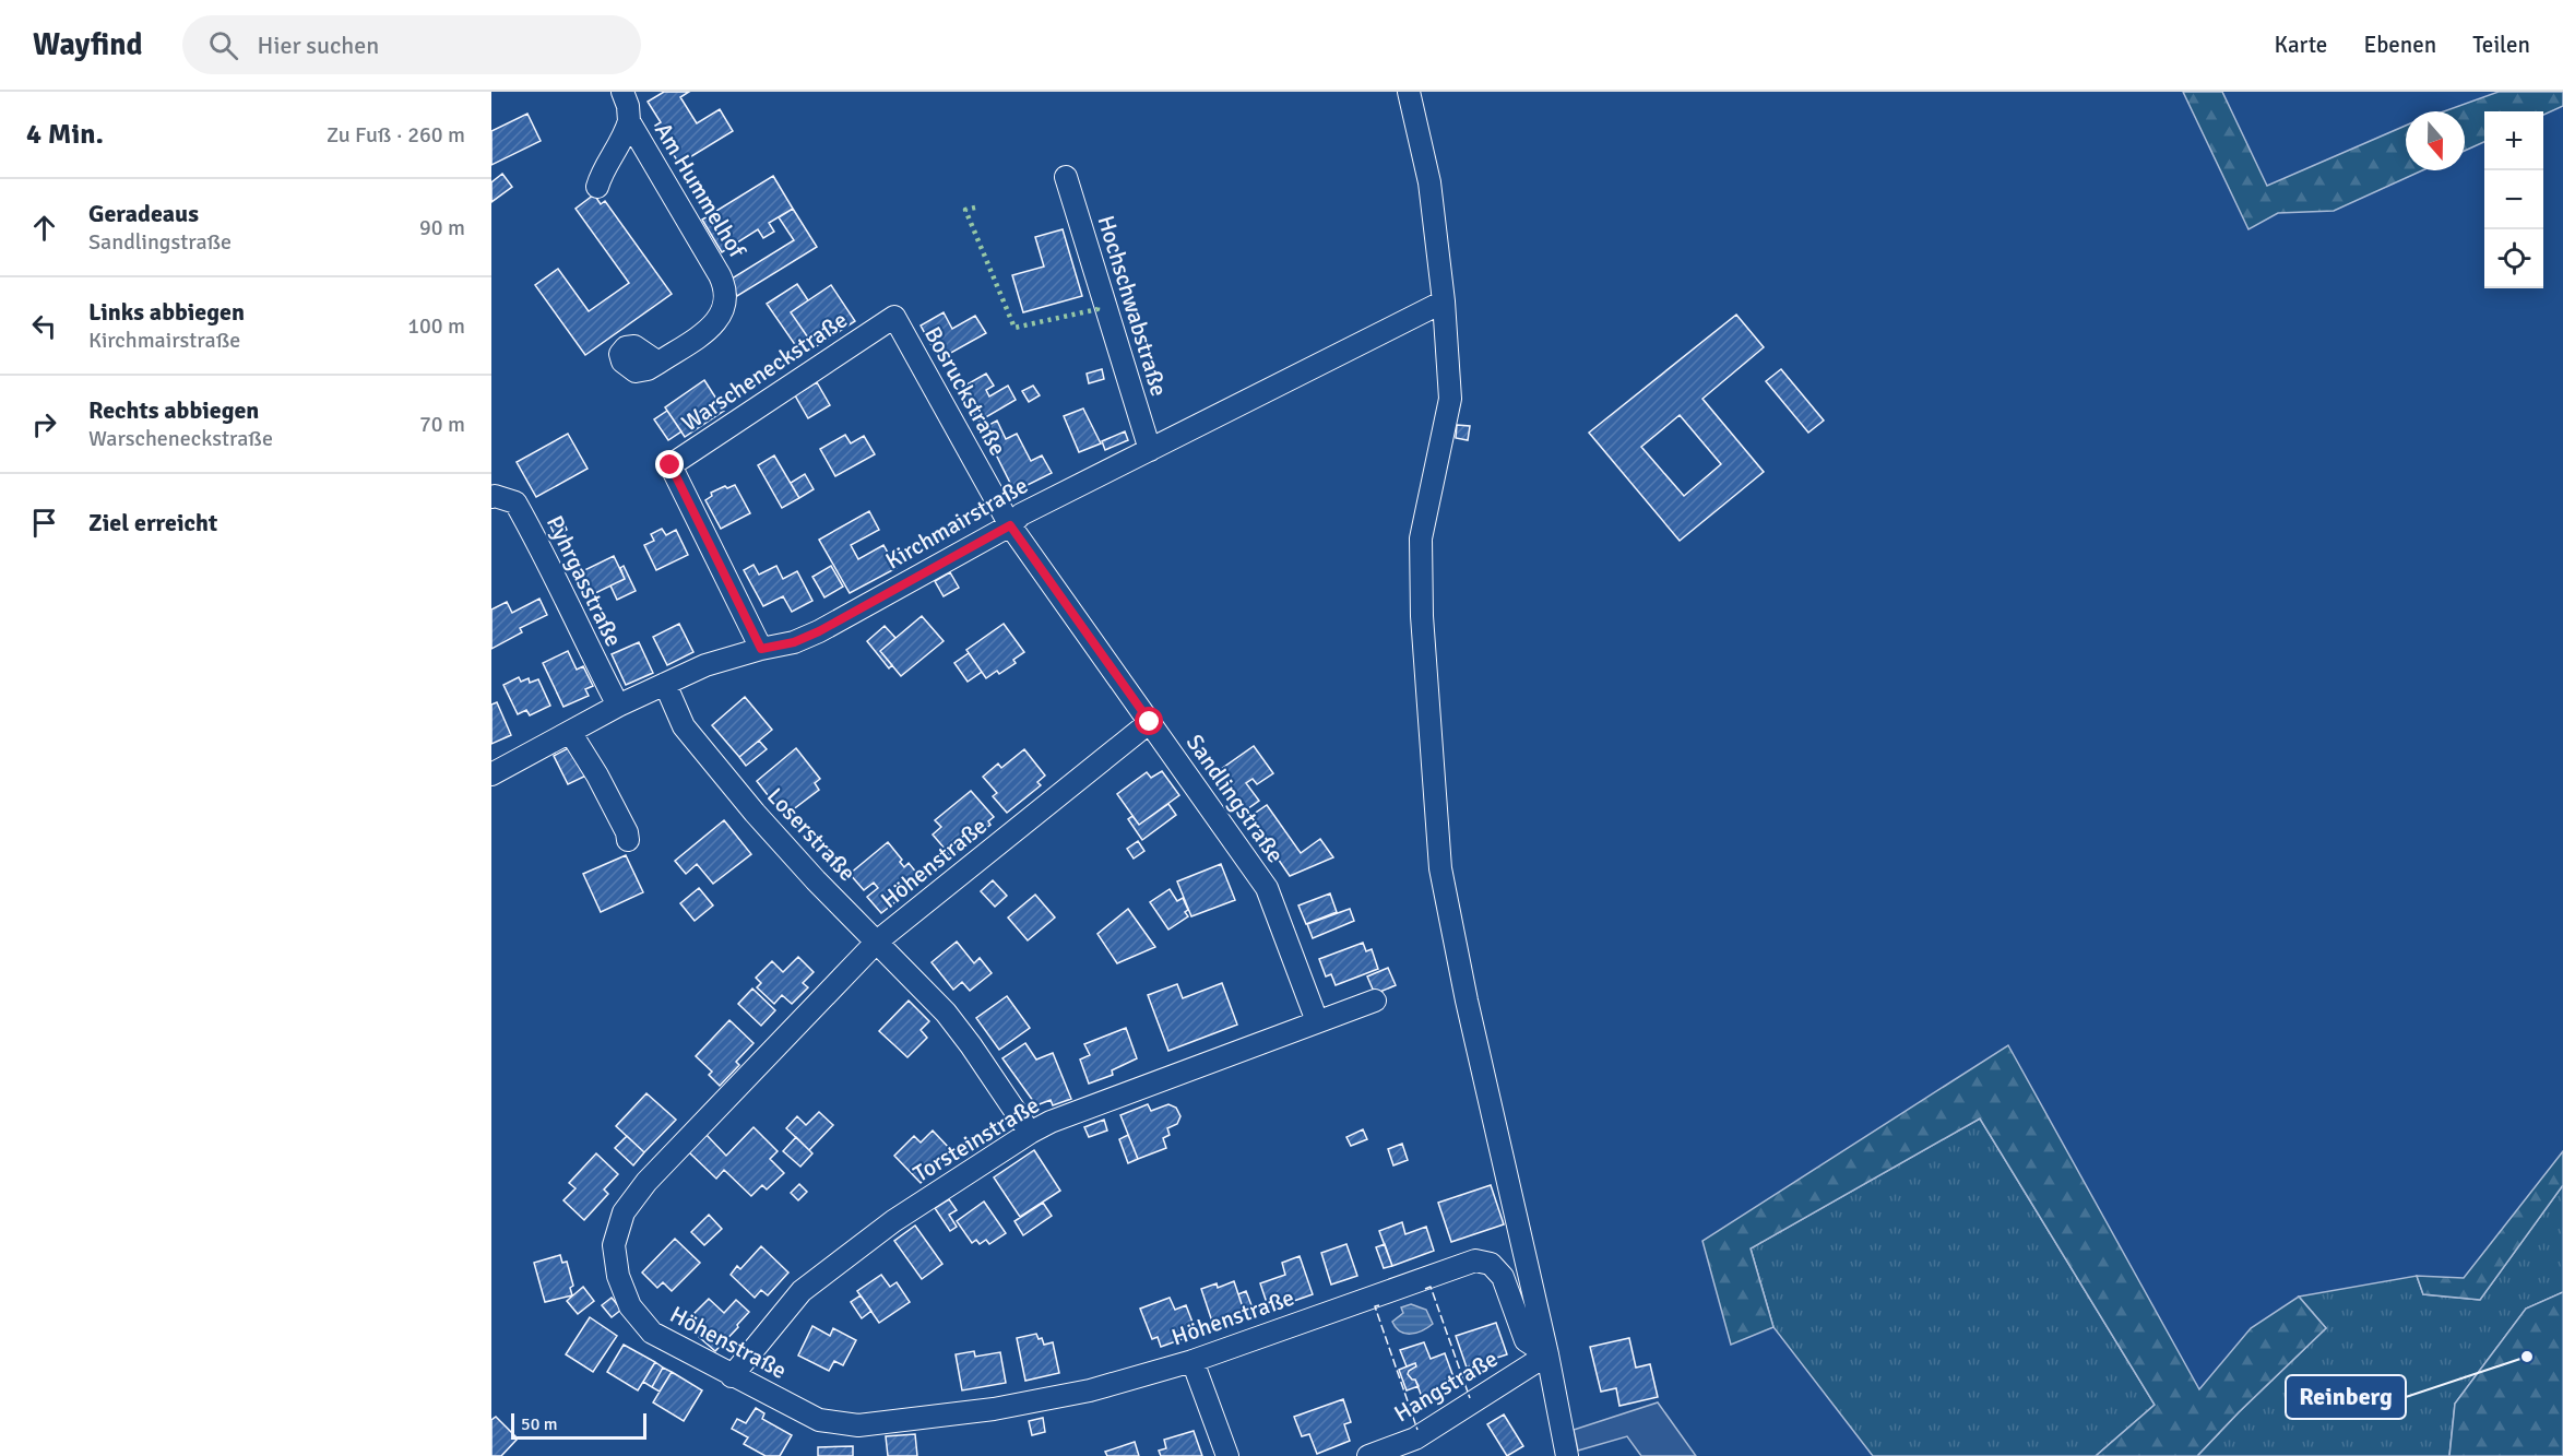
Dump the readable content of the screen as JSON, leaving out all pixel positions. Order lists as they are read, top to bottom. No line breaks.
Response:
{"streets":{"street":["Am Hummelhof","Hochschwabstraße","Warscheneckstraße","Bosruckstraße","Kirchmairstraße","Pyhrgasstraße","Sandlingstraße","Loserstraße","Höhenstraße","Torsteinstraße","Hangstraße"]},"crossings":[["Hochschwabstraße","Kirchmairstraße"],["Warscheneckstraße","Bosruckstraße"],["Warscheneckstraße","Kirchmairstraße"],["Bosruckstraße","Kirchmairstraße"],["Bosruckstraße","Sandlingstraße"],["Kirchmairstraße","Pyhrgasstraße"],["Kirchmairstraße","Sandlingstraße"],["Kirchmairstraße","Loserstraße"],["Sandlingstraße","Höhenstraße"],["Sandlingstraße","Torsteinstraße"],["Loserstraße","Höhenstraße"],["Loserstraße","Torsteinstraße"],["Höhenstraße","Torsteinstraße"],["Höhenstraße","Hangstraße"]],"places":["Reinberg"],"scale_bar":"50 m","north":"bottom","page":{"header":"Wayfind","search":"Hier suchen","nav":["Karte","Ebenen","Teilen"],"heading":["4 Min.","Zu Fuß · 260 m"],"map_buttons":["+","−"],"list":[["Geradeaus","Sandlingstraße","90 m"],["Links abbiegen","Kirchmairstraße","100 m"],["Rechts abbiegen","Warscheneckstraße","70 m"],"Ziel erreicht"],"scale":"50 m"}}
